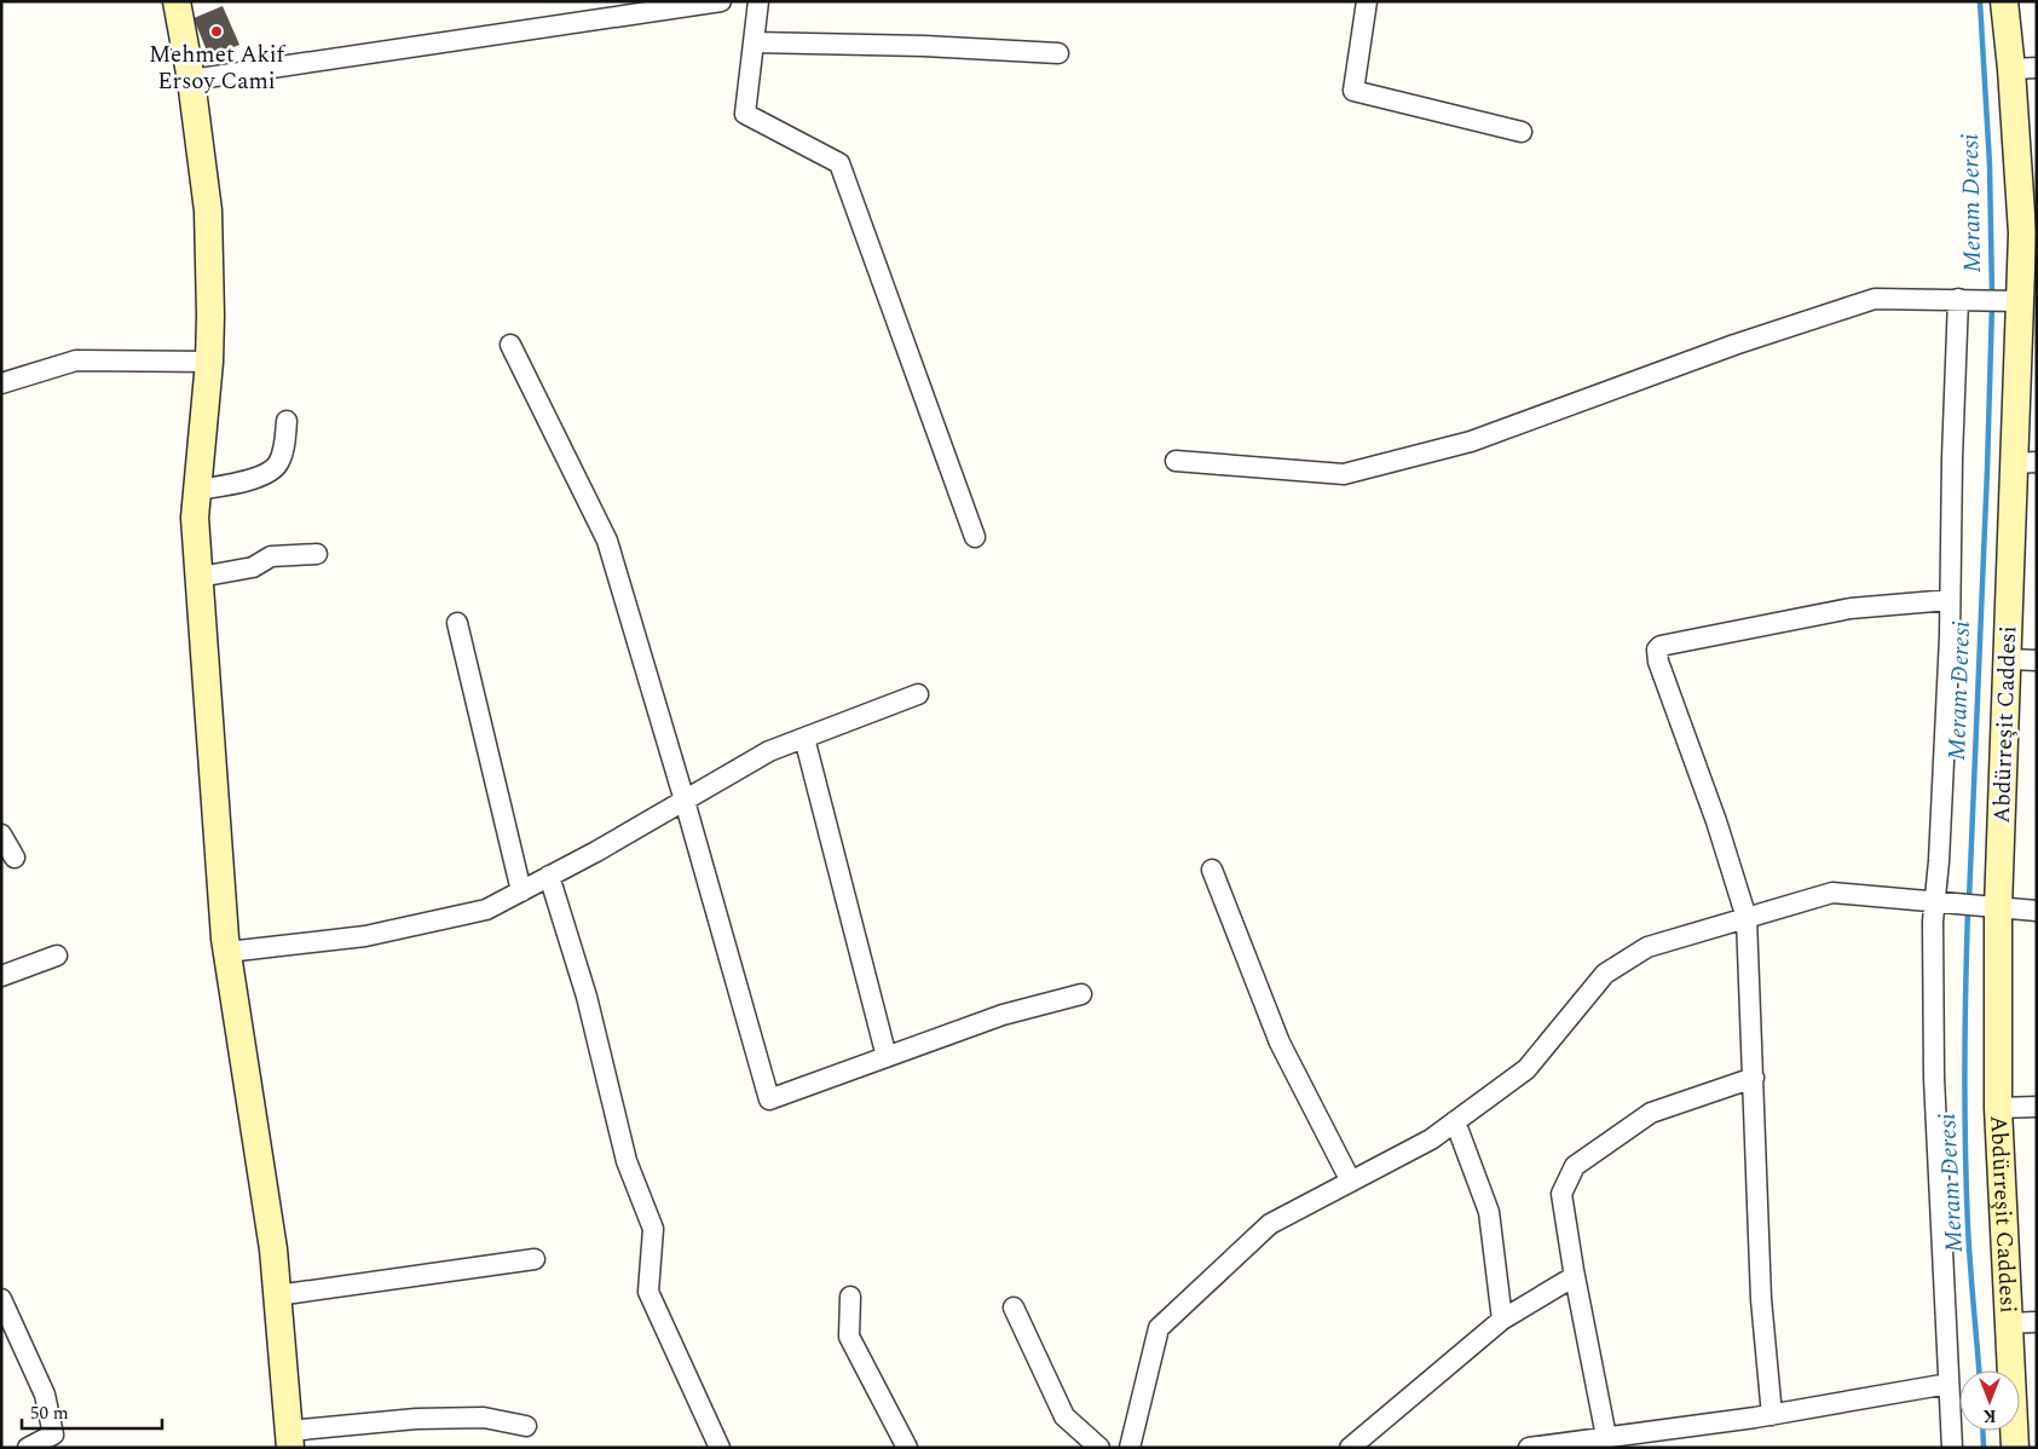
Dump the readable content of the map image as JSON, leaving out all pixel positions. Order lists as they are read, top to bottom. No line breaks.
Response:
{"streets":{"main road":["Abdürreşit Caddesi"]},"water":["Meram Deresi"],"places":["Mehmet Akif Ersoy Cami"],"scale_bar":"50 m","north":"bottom"}
